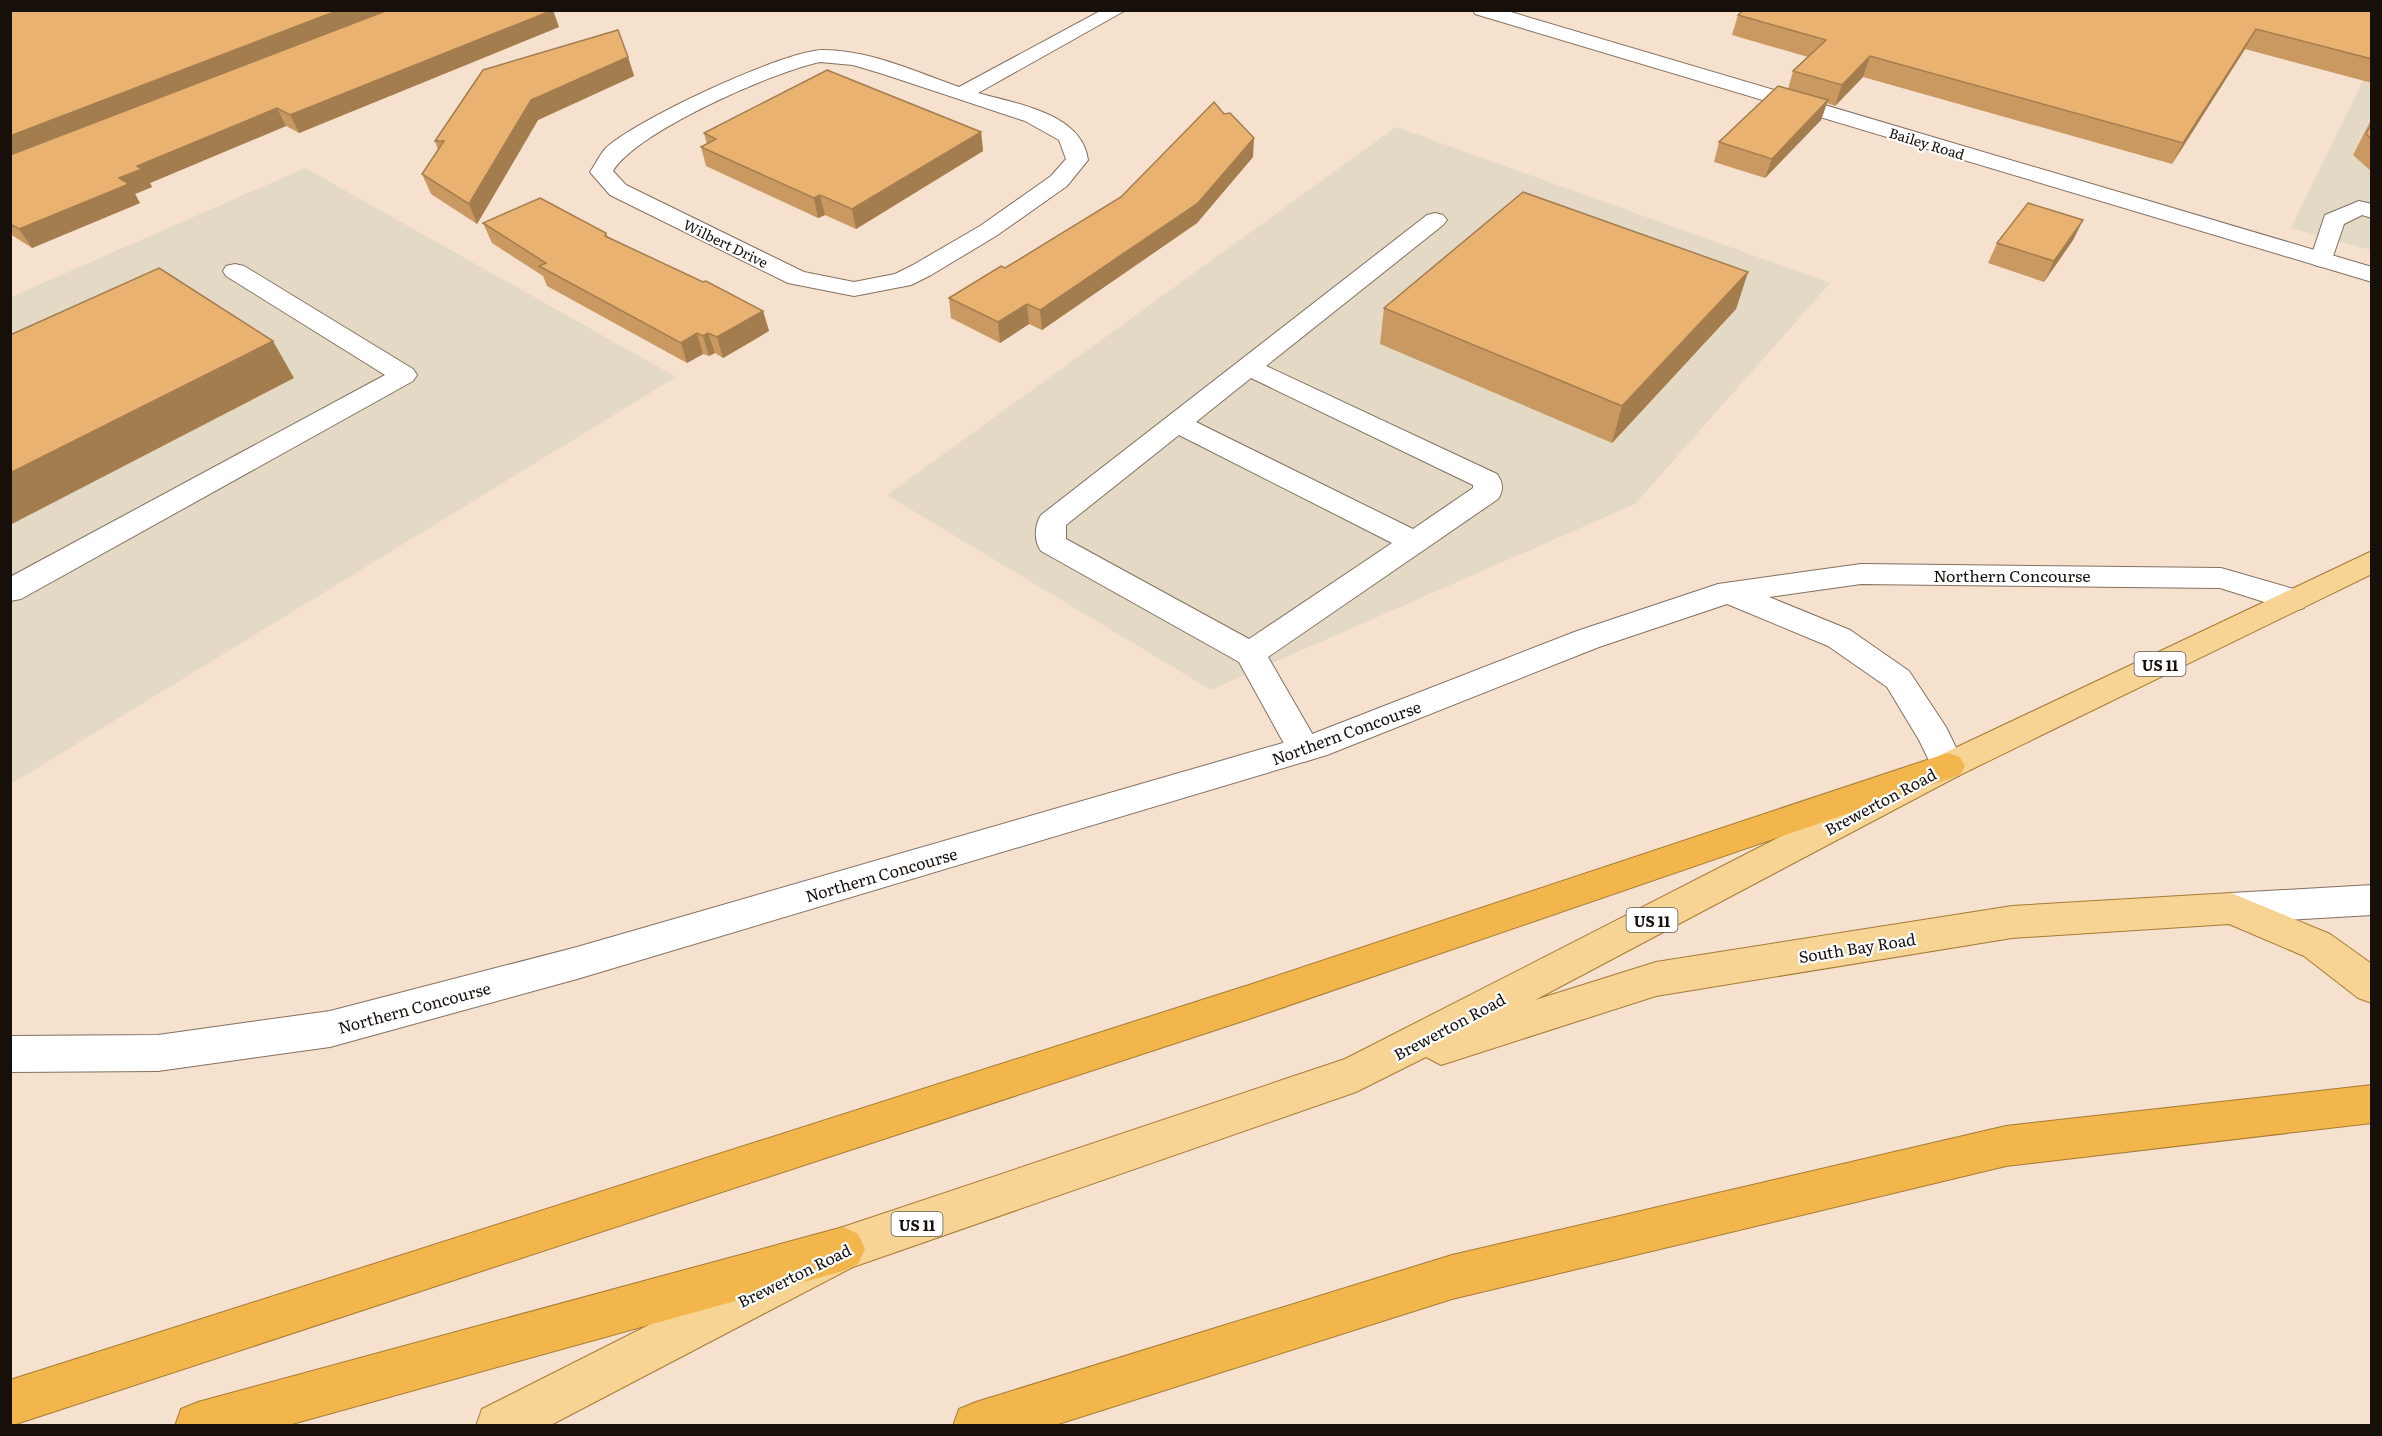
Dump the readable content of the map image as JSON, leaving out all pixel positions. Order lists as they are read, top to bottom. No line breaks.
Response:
{"streets":{"main road":["US 11","Brewerton Road","South Bay Road"],"street":["Bailey Road","Wilbert Drive","Northern Concourse"]},"crossings":[["Northern Concourse","Brewerton Road"],["Brewerton Road","South Bay Road"]]}
